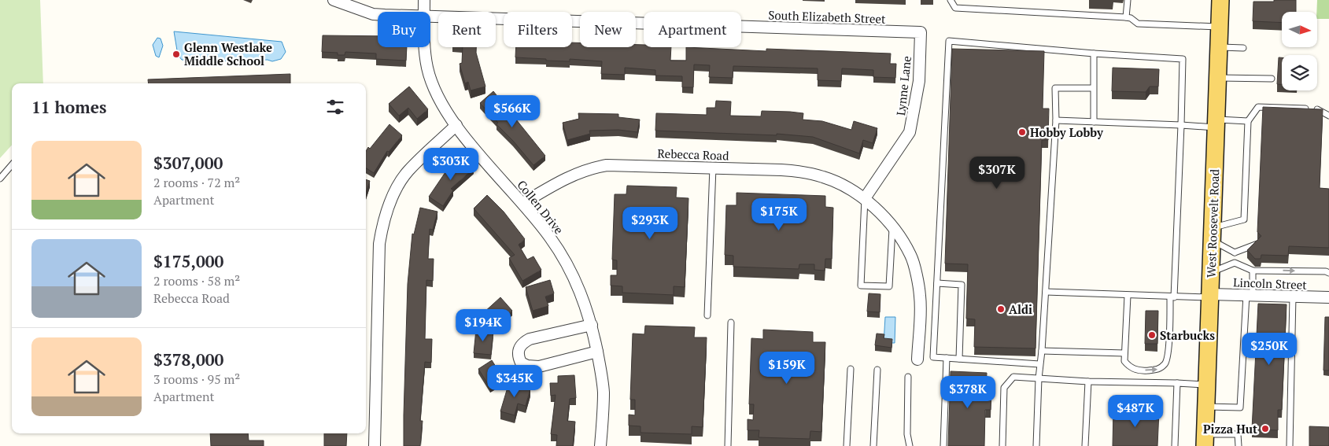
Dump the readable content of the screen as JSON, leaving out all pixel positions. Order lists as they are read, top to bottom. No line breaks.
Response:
{"streets":{"main road":["West Roosevelt Road"],"street":["South Elizabeth Street","Lynne Lane","Rebecca Road","Collen Drive","Lincoln Street"]},"crossings":[["South Elizabeth Street","Lynne Lane"],["Lynne Lane","Rebecca Road"],["Rebecca Road","Collen Drive"],["West Roosevelt Road","Lincoln Street"]],"places":["Glenn Westlake Middle School","Hobby Lobby","Aldi","Starbucks","Pizza Hut"],"north":"right","page":{"chip":["Buy","Rent","Filters","New","Apartment"],"heading":"11 homes","price":["$566K","$303K","$307K","$175K","$293K","$194K","$250K","$159K","$345K","$378K","$487K"],"list":[{"name":"$307,000","note":"2 rooms · 72 m² · Apartment"},{"name":"$175,000","note":"2 rooms · 58 m² · Rebecca Road"},{"name":"$378,000","note":"3 rooms · 95 m² · Apartment"}]}}
